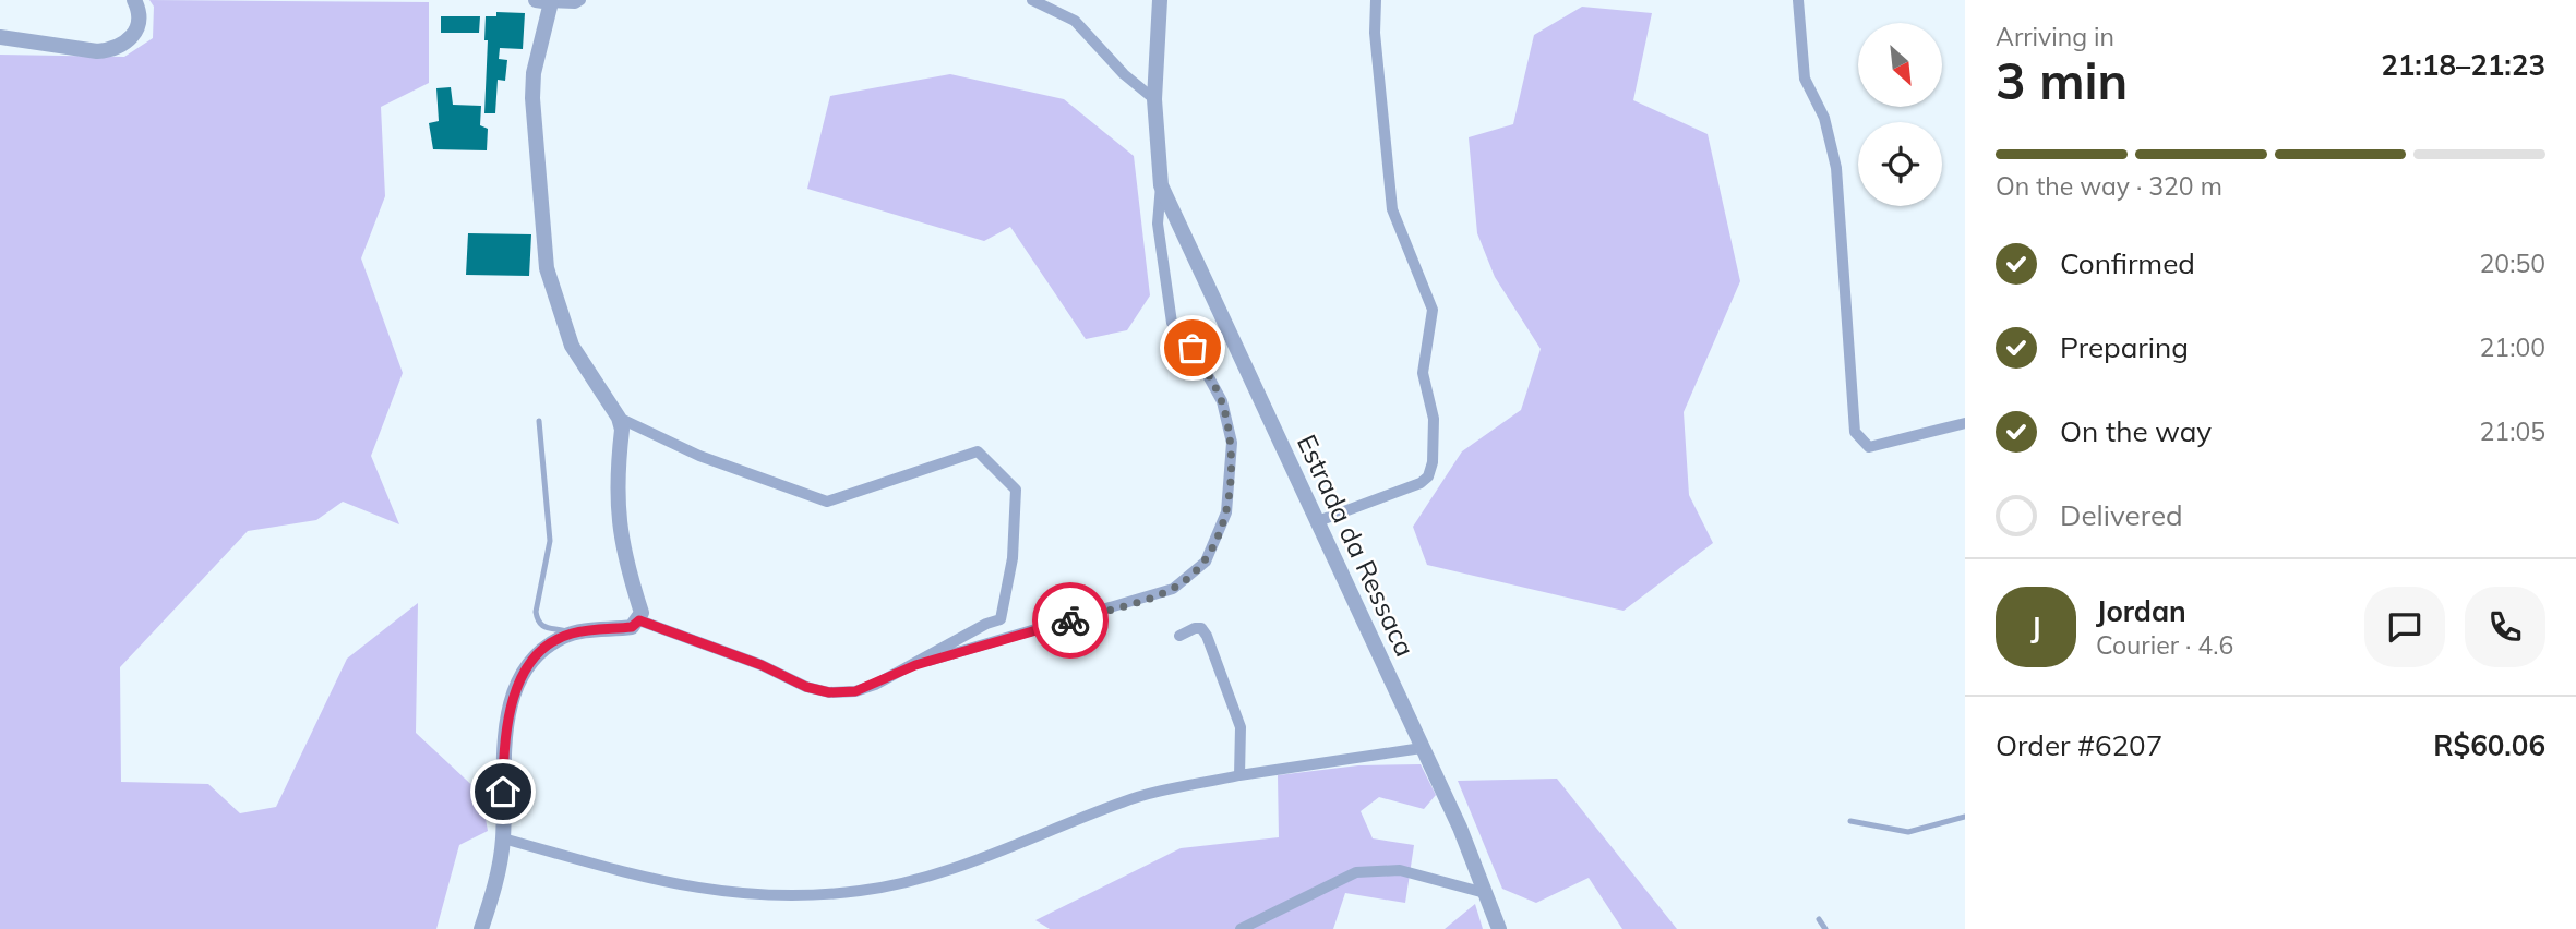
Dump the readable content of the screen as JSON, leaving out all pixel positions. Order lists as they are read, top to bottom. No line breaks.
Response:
{"streets":{"street":["Estrada da Ressaca"]},"north":"bottom right","page":{"heading":["3 min","Arriving in","21:18–21:23"],"panel":["Jordan","Courier · 4.6","Order #6207","R$60.06"],"bar":"On the way · 320 m","list":[["Confirmed","20:50"],["Preparing","21:00"],["On the way","21:05"],"Delivered"],"round":"J"}}
